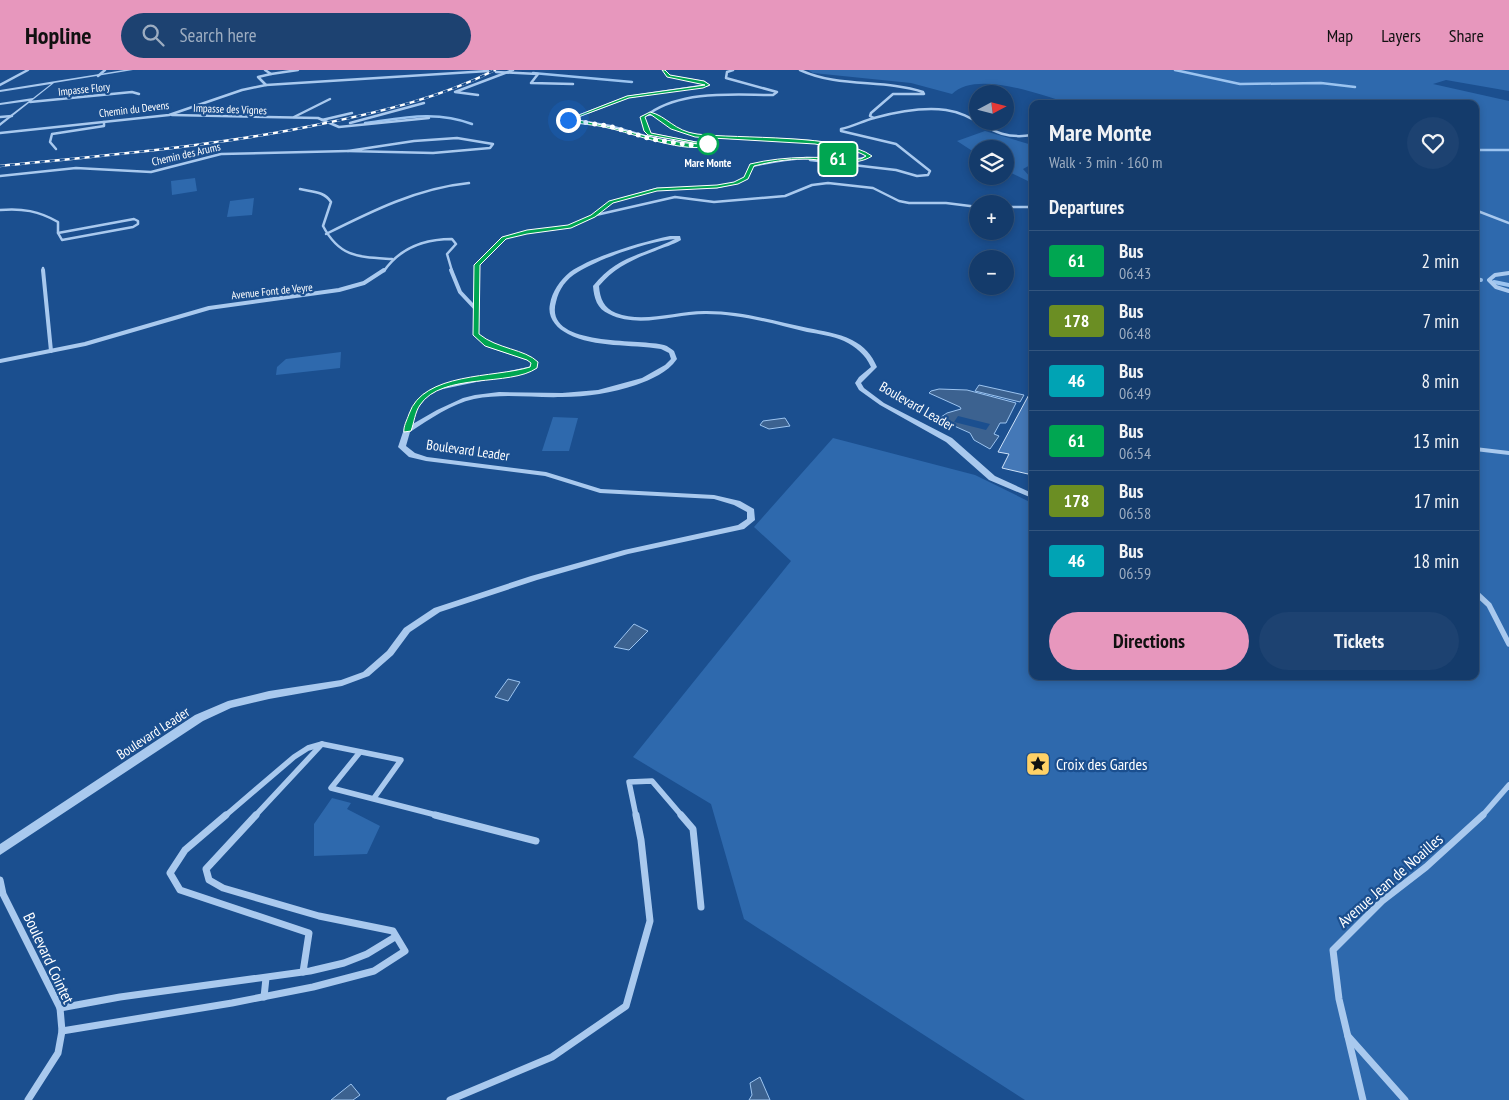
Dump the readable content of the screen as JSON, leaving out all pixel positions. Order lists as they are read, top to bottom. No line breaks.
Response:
{"streets":{"street":["Impasse Flory","Chemin du Devens","Impasse des Vignes","Chemin des Arums","Avenue Font de Veyre","Boulevard Leader","Avenue Jean de Noailles","Boulevard Cointet"]},"crossings":[["Chemin du Devens","Impasse des Vignes"]],"places":{"other":["Mare Monte"],"place":["Croix des Gardes"]},"lines":["bus line 61"],"north":"right","page":{"header":"Hopline","search":"Search here","nav":["Map","Layers","Share"],"on_map":"61","map_buttons":["+","−"],"heading":[["Mare Monte","Walk · 3 min · 160 m"],"Departures"],"list":[{"mark":"61","name":"Bus","note":"06:43","value":"2 min"},{"mark":"178","name":"Bus","note":"06:48","value":"7 min"},{"mark":"46","name":"Bus","note":"06:49","value":"8 min"},{"mark":"61","name":"Bus","note":"06:54","value":"13 min"},{"mark":"178","name":"Bus","note":"06:58","value":"17 min"},{"mark":"46","name":"Bus","note":"06:59","value":"18 min"}],"buttons":["Directions","Tickets"]}}
